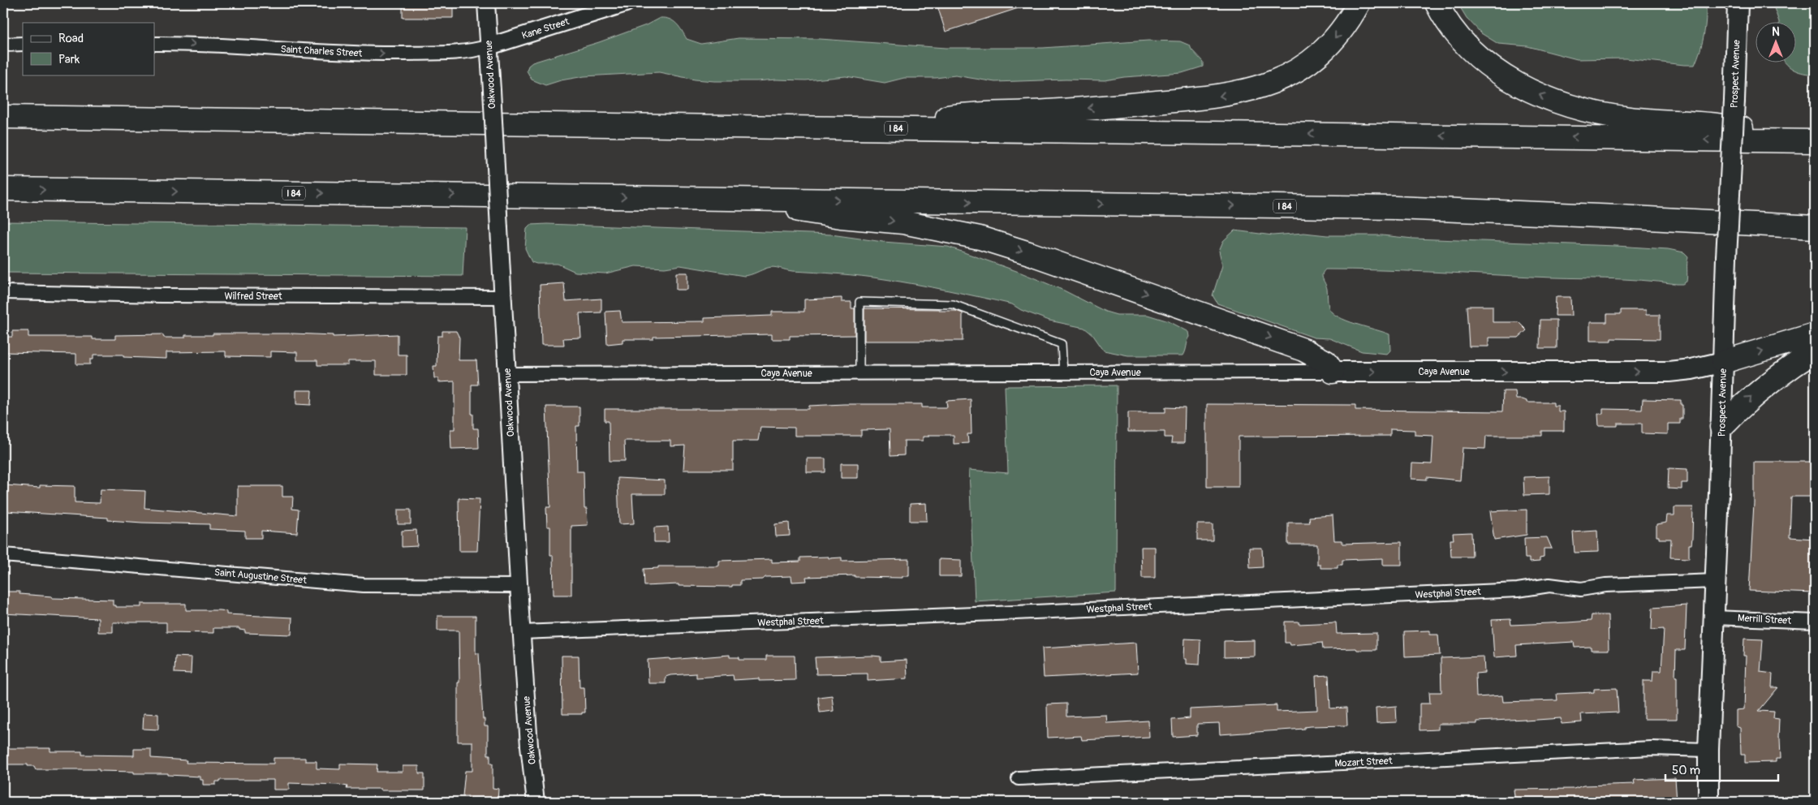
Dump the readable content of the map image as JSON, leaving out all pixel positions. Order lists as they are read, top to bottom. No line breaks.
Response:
{"streets":{"highway":["I 84"],"main road":["Prospect Avenue","Caya Avenue"],"street":["Kane Street","Saint Charles Street","Oakwood Avenue","Wilfred Street","Saint Augustine Street","Westphal Street","Merrill Street","Mozart Street"]},"crossings":[["Kane Street","Saint Charles Street"],["Kane Street","Oakwood Avenue"],["Saint Charles Street","Oakwood Avenue"],["Prospect Avenue","Caya Avenue"],["Prospect Avenue","Westphal Street"],["Prospect Avenue","Merrill Street"],["Prospect Avenue","Mozart Street"],["Oakwood Avenue","Wilfred Street"],["Oakwood Avenue","Caya Avenue"],["Oakwood Avenue","Saint Augustine Street"],["Oakwood Avenue","Westphal Street"]],"one_way":["Saint Charles Street"],"legend":["Road","Park"],"scale_bar":"50 m","north":"top"}
